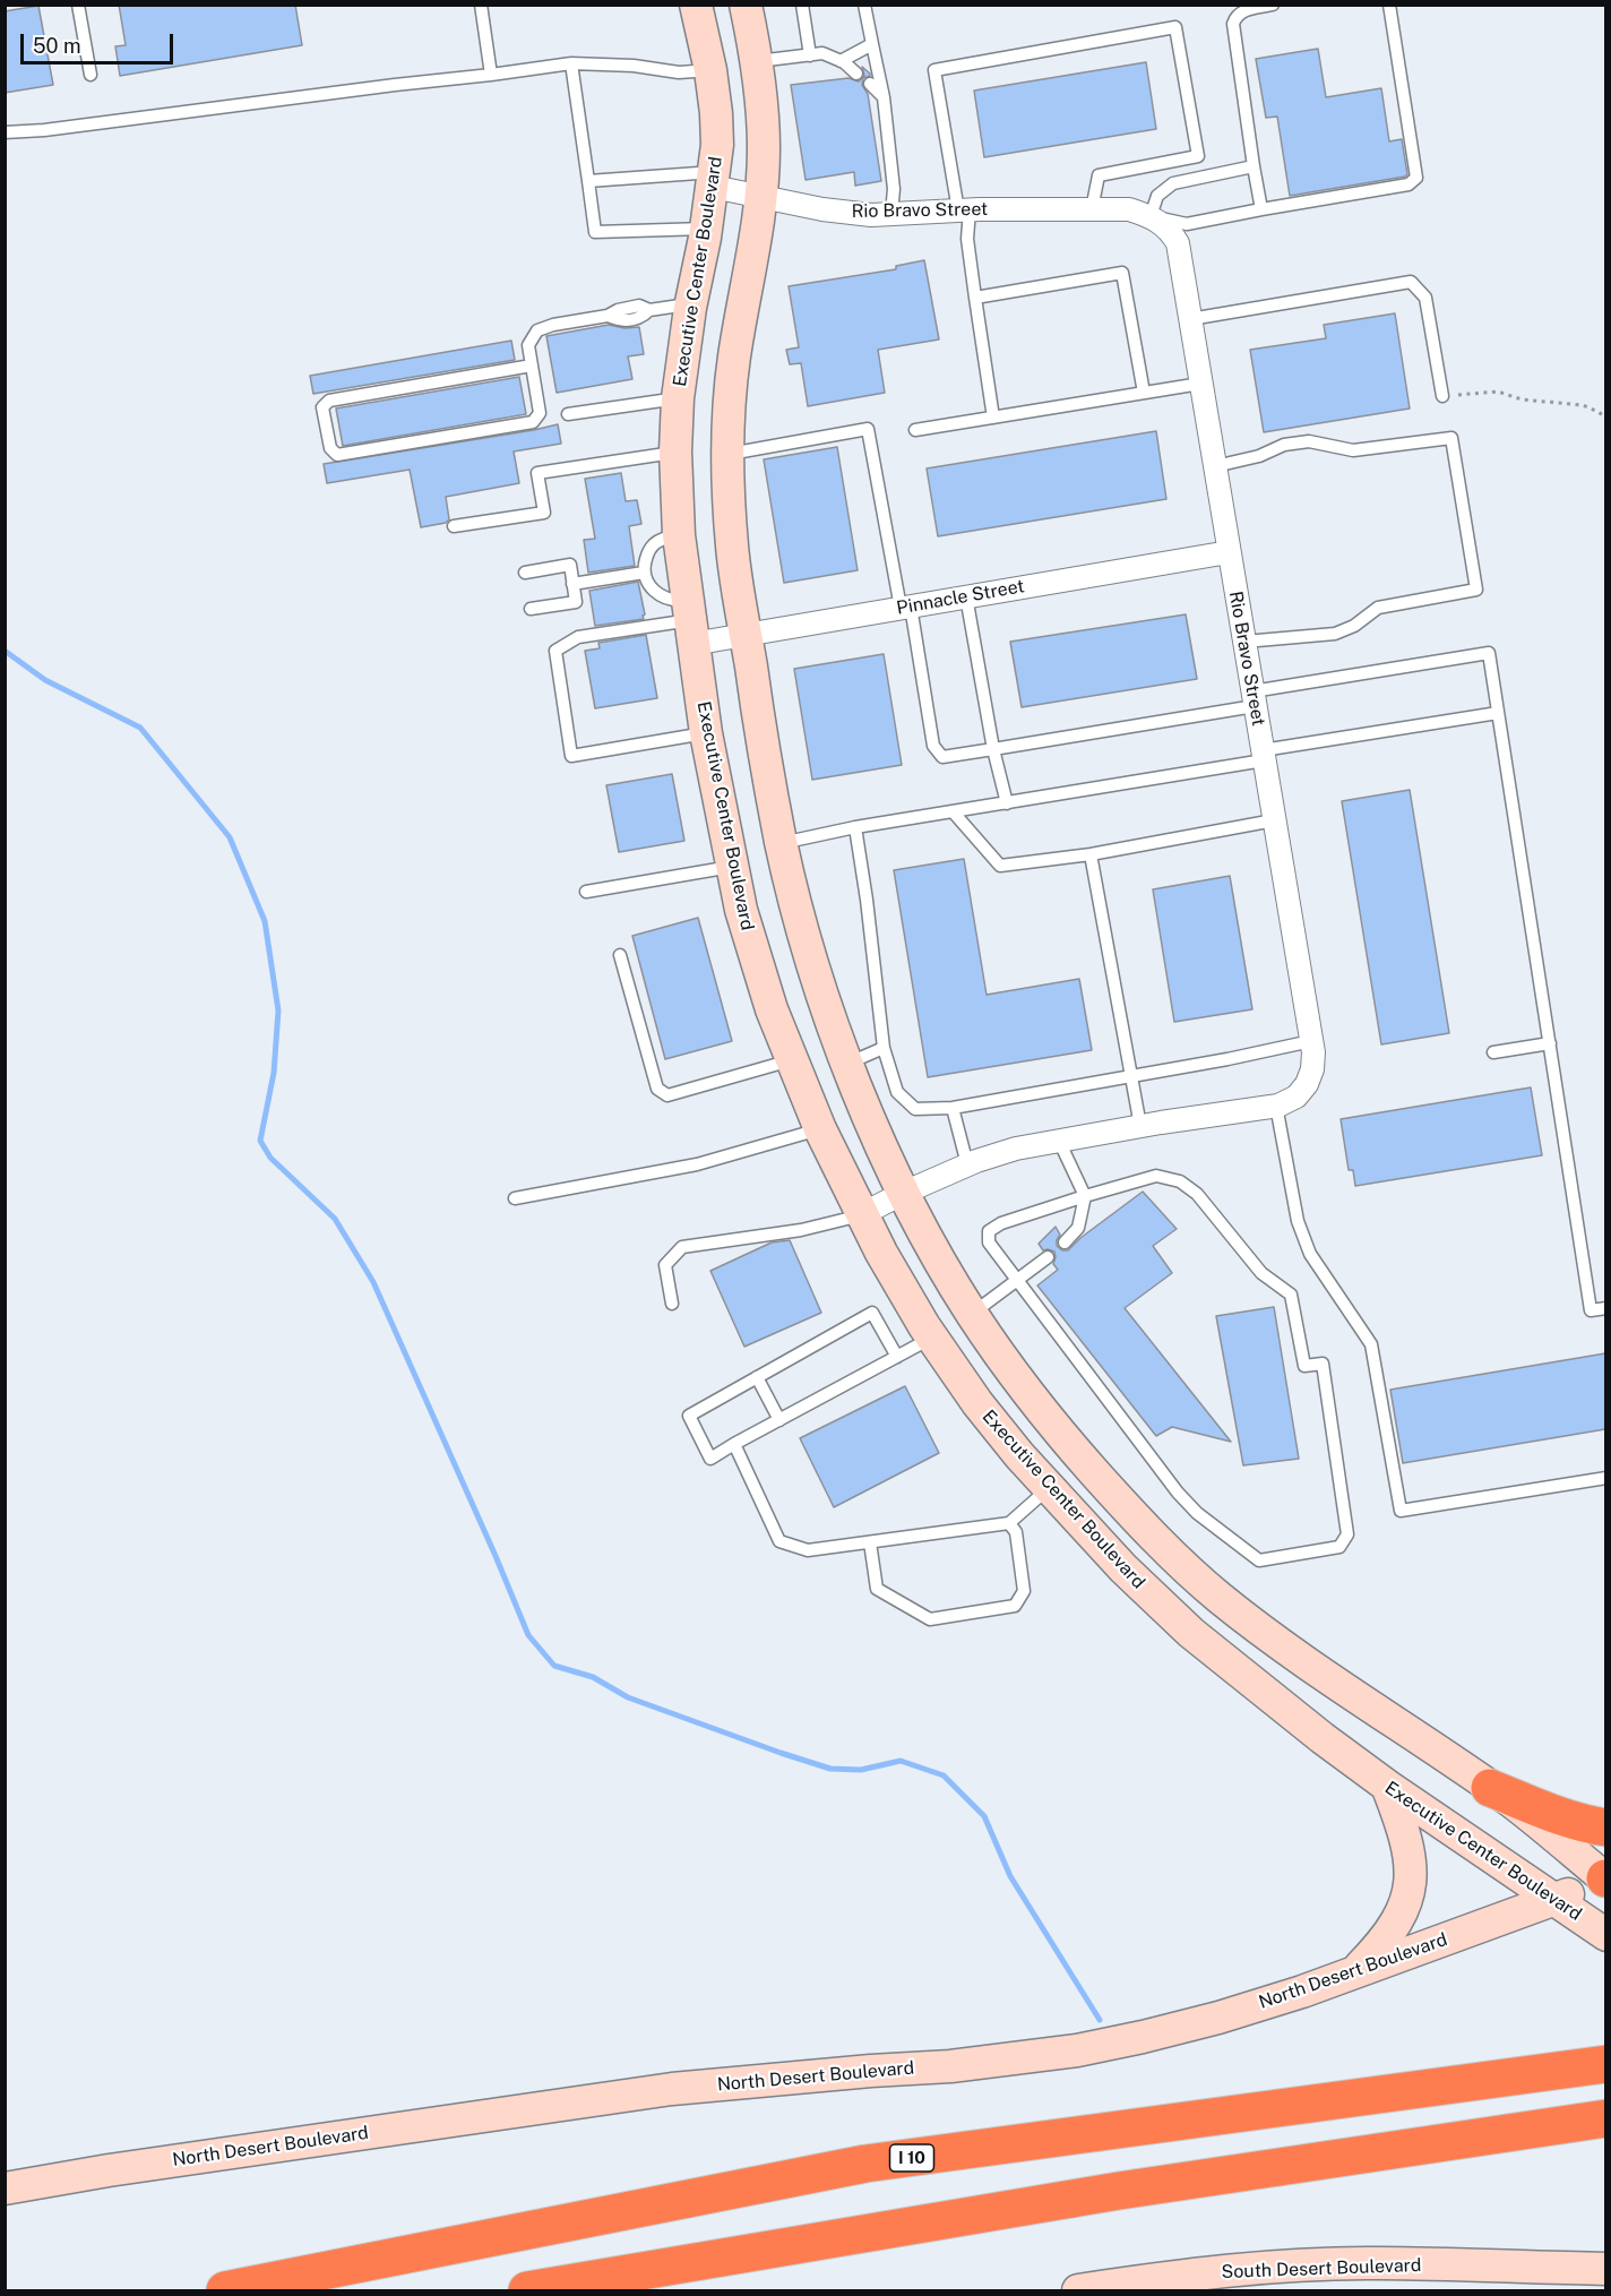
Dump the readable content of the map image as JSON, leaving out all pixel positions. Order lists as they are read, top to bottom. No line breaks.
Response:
{"streets":{"highway":["I 10"],"main road":["Executive Center Boulevard","North Desert Boulevard","South Desert Boulevard"],"street":["Rio Bravo Street","Pinnacle Street"]},"crossings":[["Rio Bravo Street","Executive Center Boulevard"],["Rio Bravo Street","Pinnacle Street"],["Executive Center Boulevard","Pinnacle Street"],["Executive Center Boulevard","North Desert Boulevard"]],"scale_bar":"50 m"}
